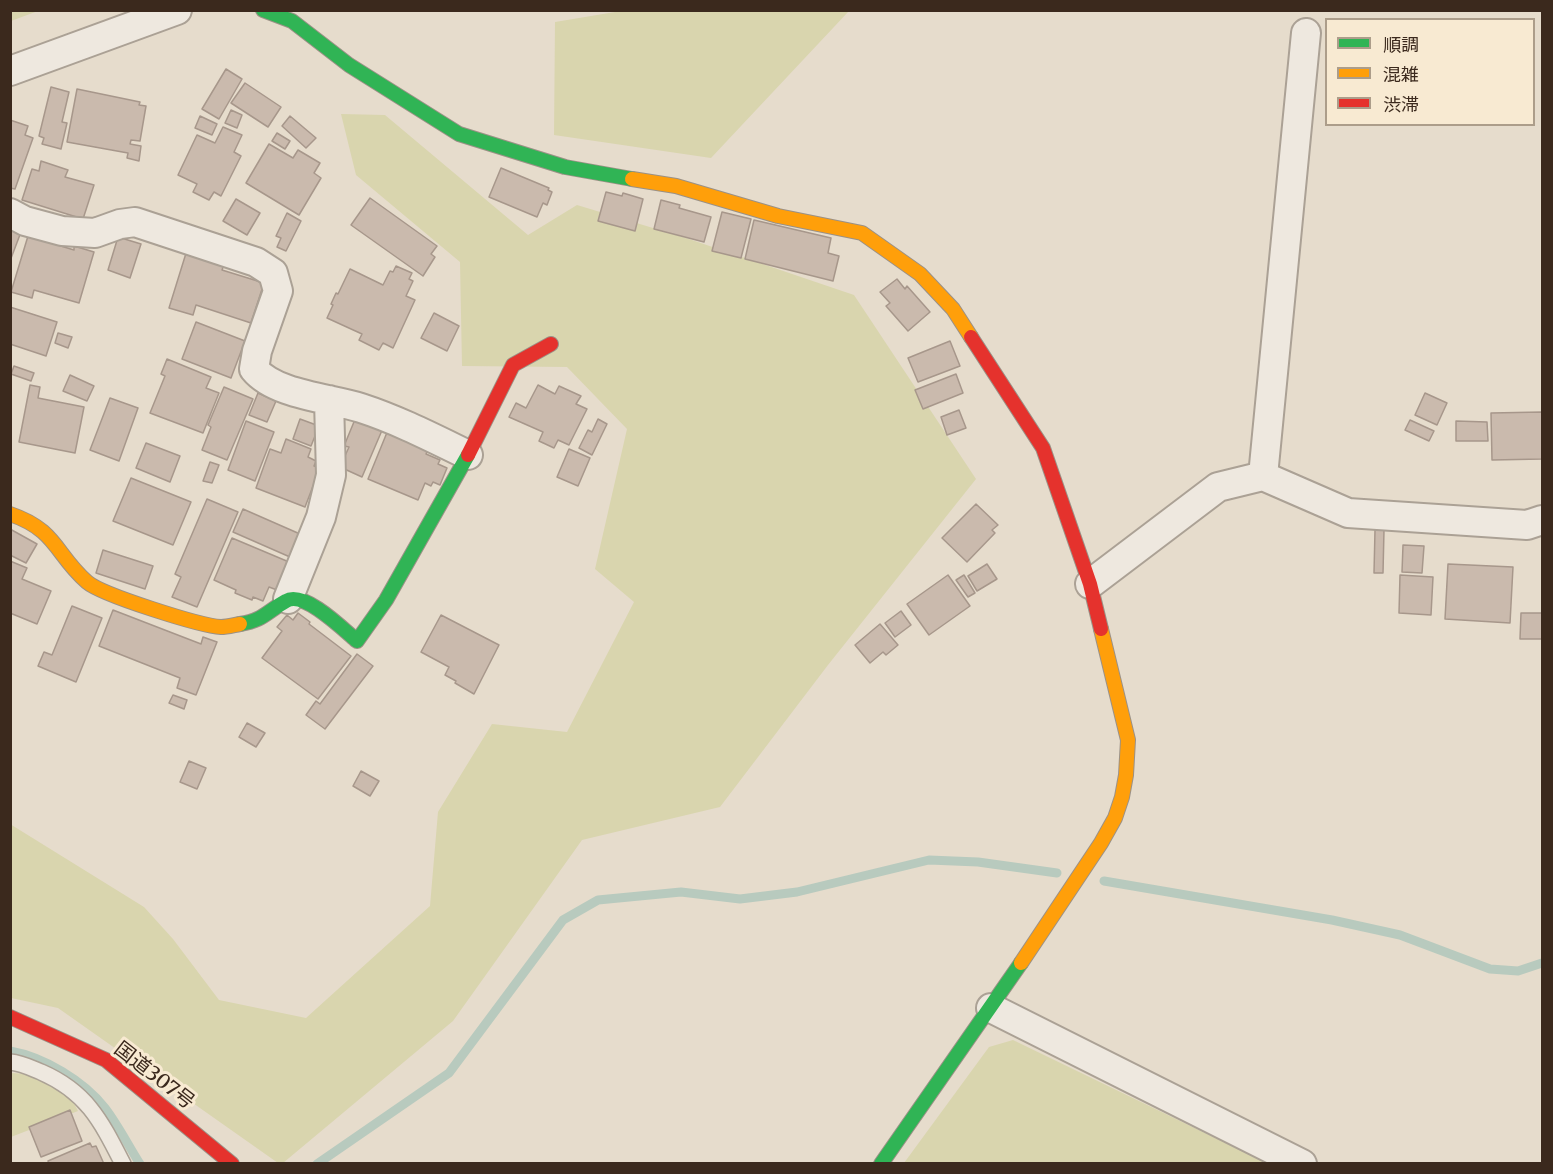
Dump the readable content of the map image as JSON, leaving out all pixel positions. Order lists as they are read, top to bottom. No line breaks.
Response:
{"streets":{"main road":["国道307号"]},"legend":["順調","混雑","渋滞"]}
